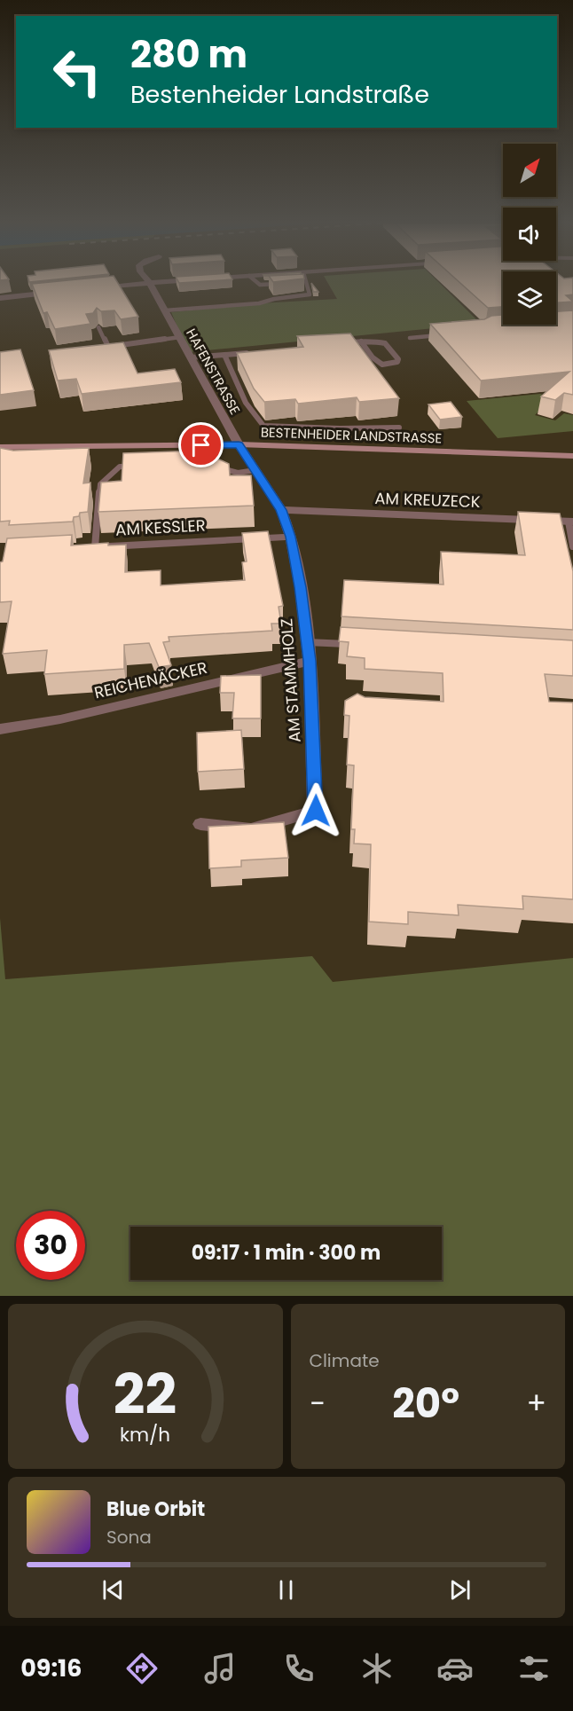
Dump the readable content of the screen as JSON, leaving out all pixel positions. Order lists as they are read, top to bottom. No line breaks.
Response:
{"streets":{"main road":["BESTENHEIDER LANDSTRASSE"],"street":["HAFENSTRASSE","AM KREUZECK","AM KESSLER","REICHENÄCKER","AM STAMMHOLZ"]},"crossings":[["HAFENSTRASSE","BESTENHEIDER LANDSTRASSE"],["HAFENSTRASSE","AM STAMMHOLZ"],["BESTENHEIDER LANDSTRASSE","AM STAMMHOLZ"],["AM KREUZECK","AM STAMMHOLZ"],["AM KESSLER","AM STAMMHOLZ"],["REICHENÄCKER","AM STAMMHOLZ"]],"north":"top right","page":{"turn":["280 m","Bestenheider Landstraße"],"limit":"30","trip":"09:17 · 1 min · 300 m","tile":"Climate","heat":["−","20°","+"],"song":["Blue Orbit","Sona"],"tabs":"09:16","gauge":["22","km/h"]}}
